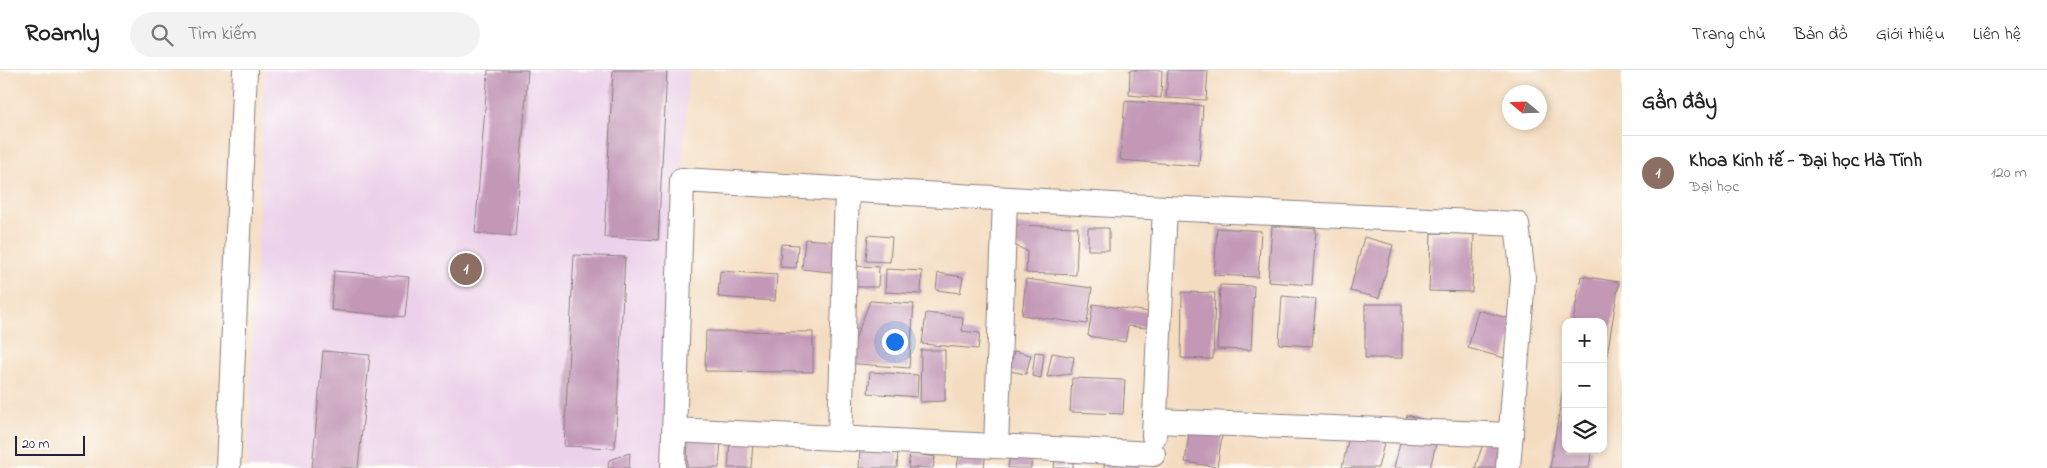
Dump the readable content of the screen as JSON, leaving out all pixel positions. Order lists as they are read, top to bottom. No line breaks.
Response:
{"scale_bar":"20 m","north":"left","page":{"header":"Roamly","search":"Tìm kiếm","nav":["Trang chủ","Bản đồ","Giới thiệu","Liên hệ"],"heading":"Gần đây","list":[{"mark":"1","name":"Khoa Kinh tế - Đại học Hà Tĩnh","note":"Đại học","value":"120 m"}],"pins":"1","map_buttons":["+","−"],"scale":"20 m"}}
